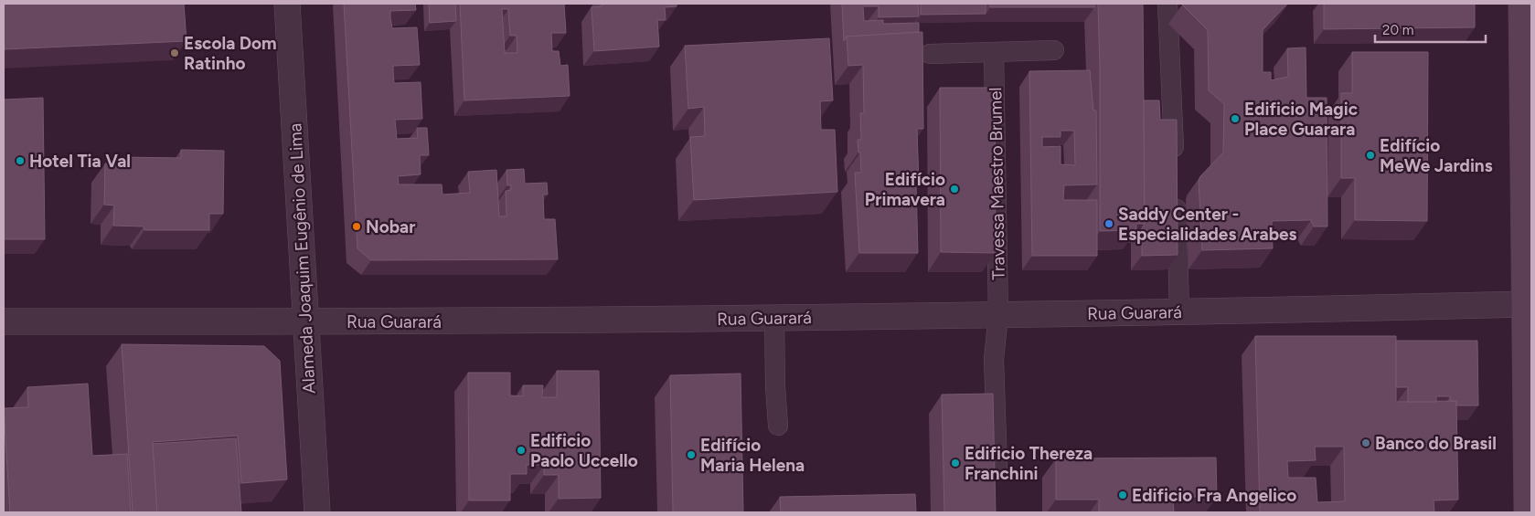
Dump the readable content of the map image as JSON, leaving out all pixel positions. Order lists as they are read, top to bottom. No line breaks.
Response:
{"streets":{"street":["Alameda Joaquim Eugênio de Lima","Rua Guarará"],"lane":["Travessa Maestro Brumel"]},"crossings":[["Travessa Maestro Brumel","Rua Guarará"],["Alameda Joaquim Eugênio de Lima","Rua Guarará"]],"places":["Escola Dom Ratinho","Edificio Magic Place Guarara","Edifício MeWe Jardins","Hotel Tia Val","Edifício Primavera","Saddy Center - Especialidades Arabes","Nobar","Banco do Brasil","Edificio Paolo Uccello","Edifício Maria Helena","Edificio Thereza Franchini","Edificio Fra Angelico"],"scale_bar":"20 m"}
